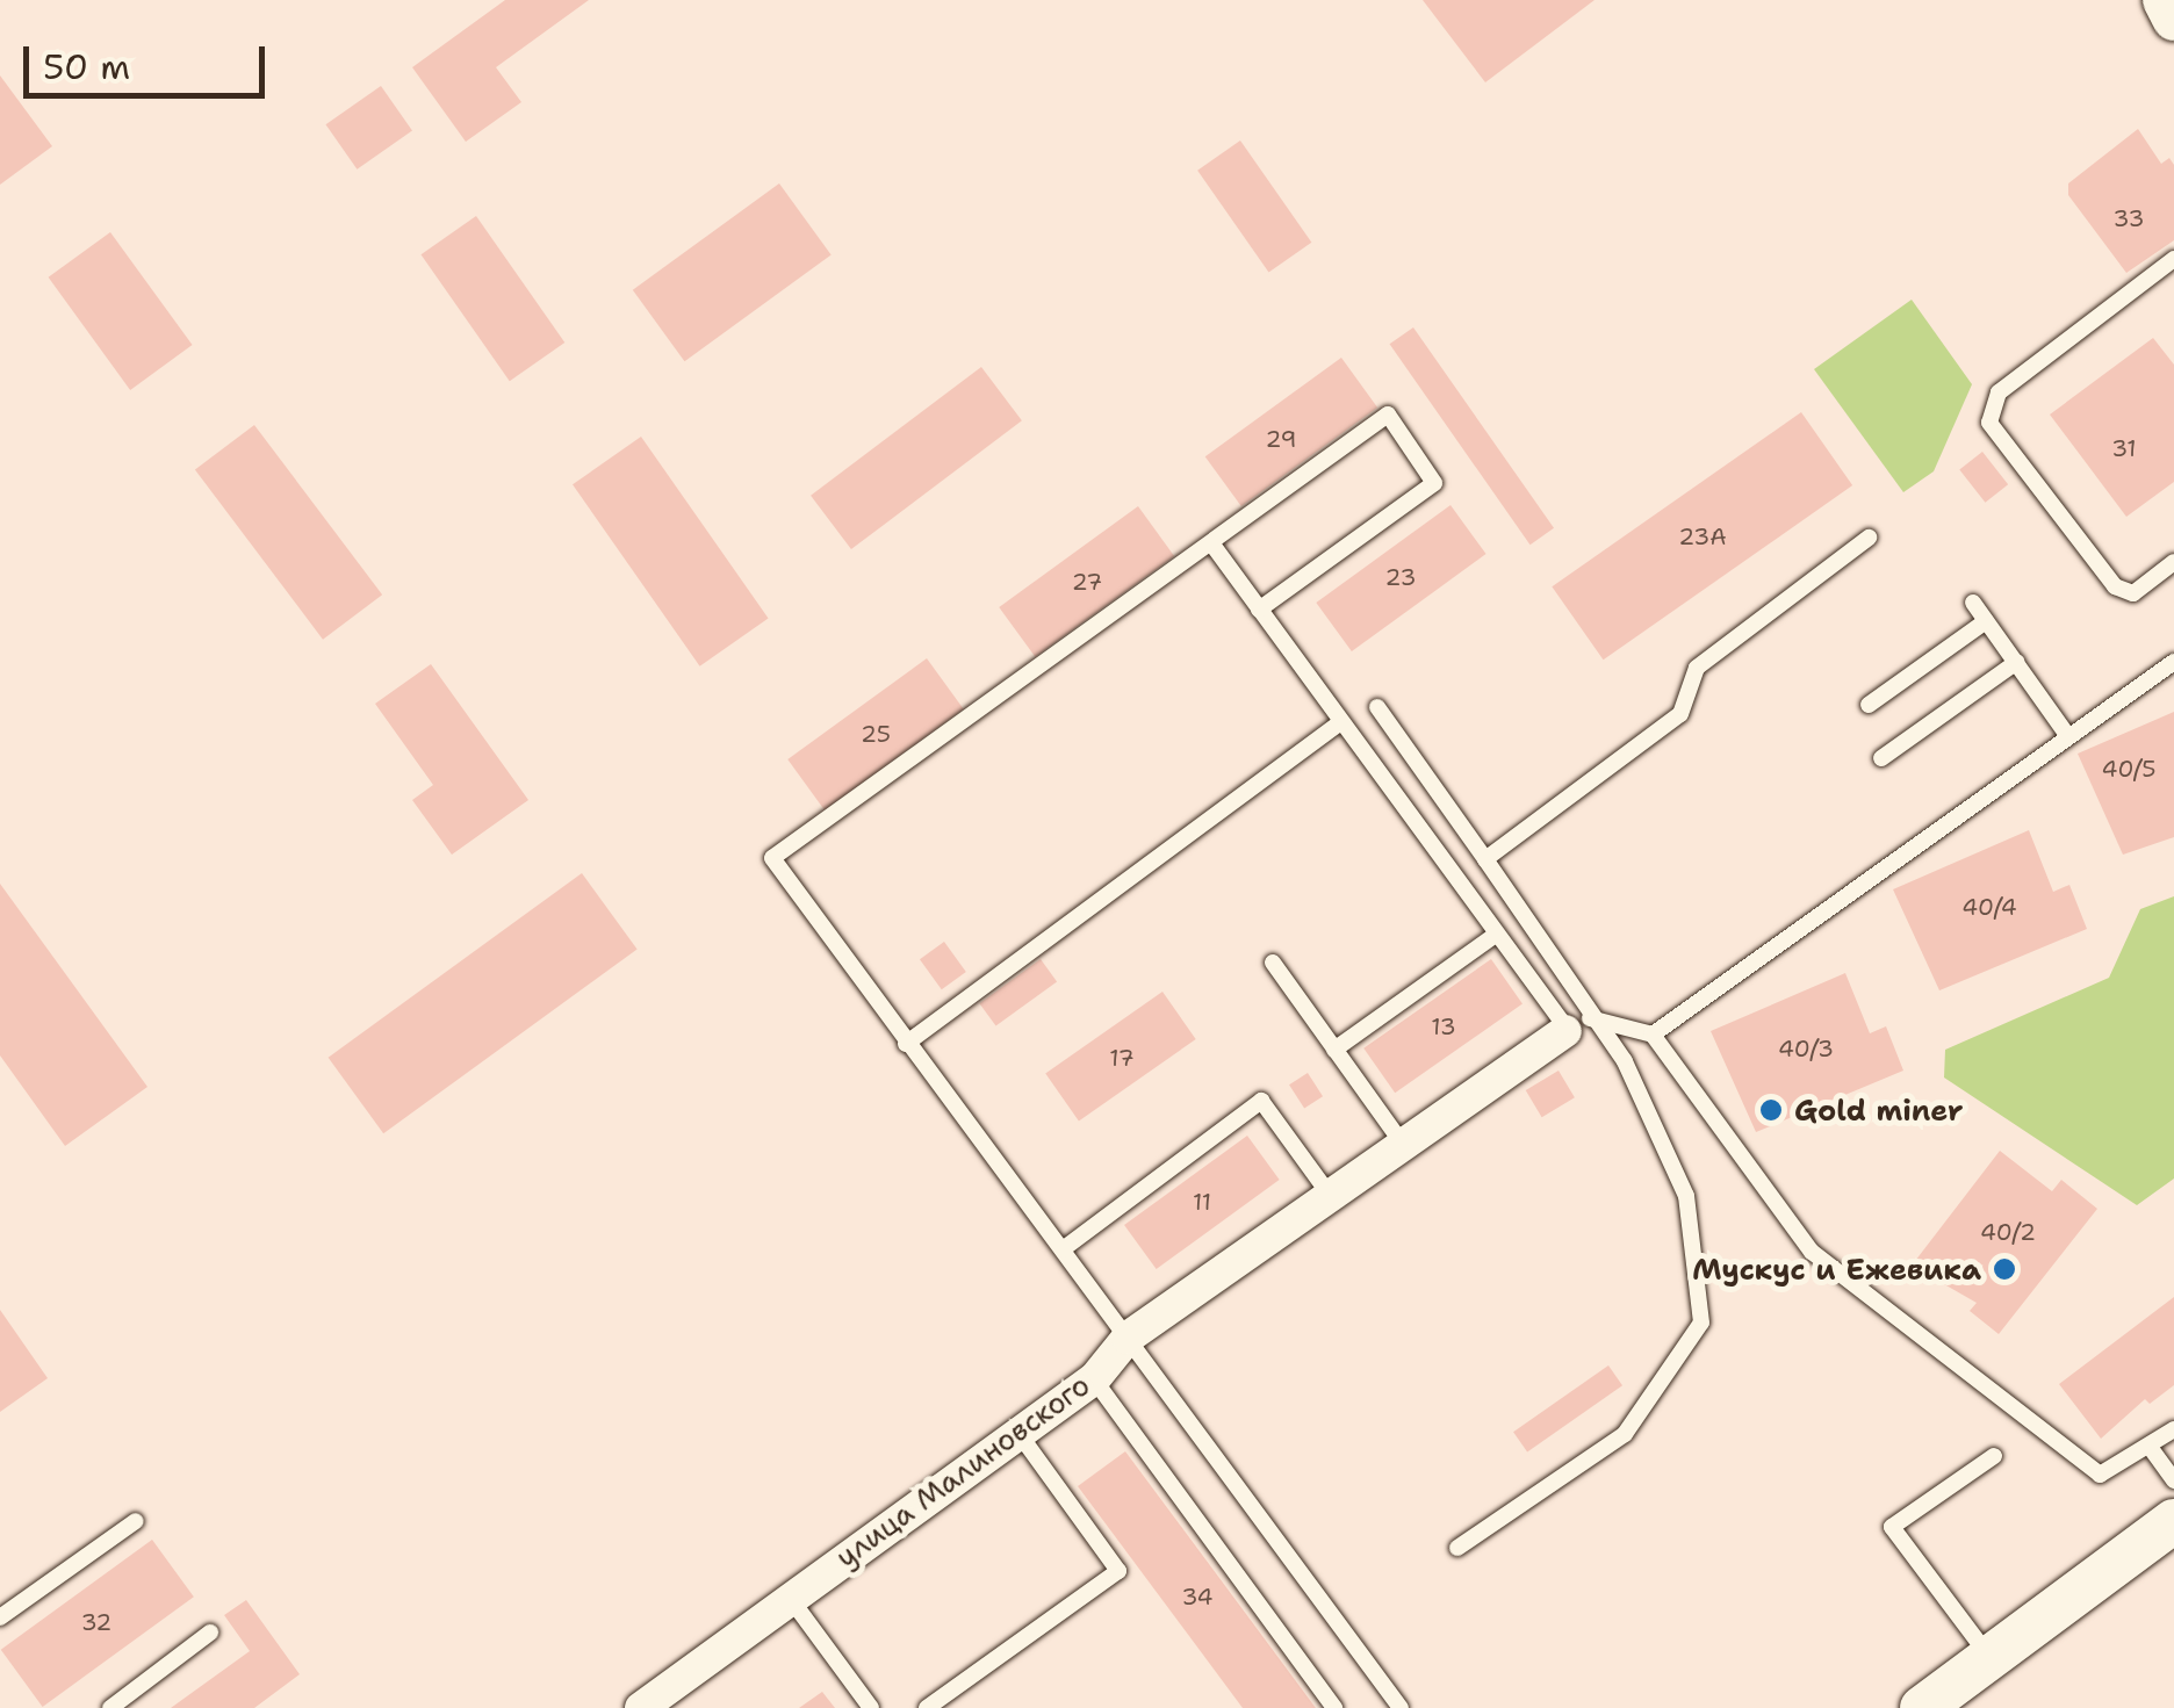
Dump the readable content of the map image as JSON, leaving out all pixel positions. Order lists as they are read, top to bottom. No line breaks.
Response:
{"streets":{"street":["улица Малиновского"]},"places":["Gold miner","Мускус и Ежевика"],"house_numbers":["33","29","31","23А","23","27","25","40/5","40/4","13","40/3","17","11","40/2","34","32"],"scale_bar":"50 m"}
